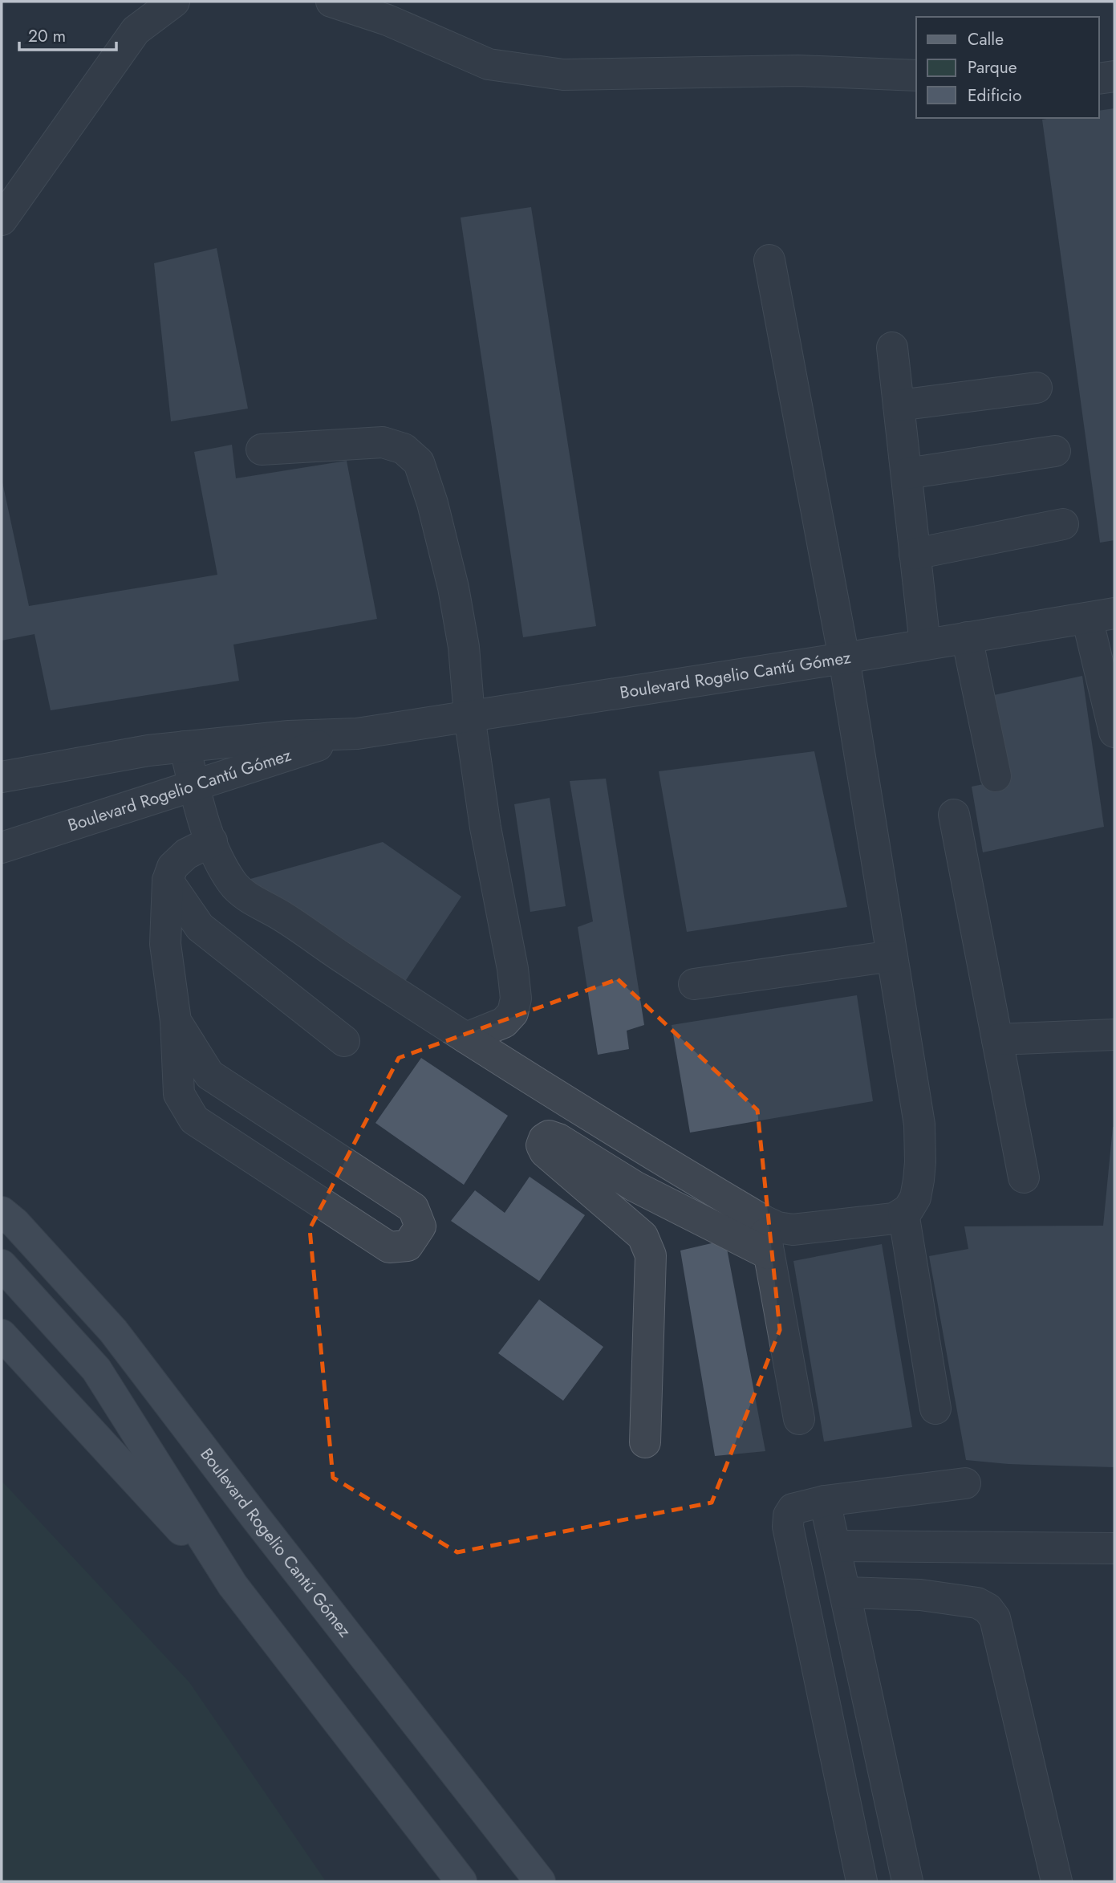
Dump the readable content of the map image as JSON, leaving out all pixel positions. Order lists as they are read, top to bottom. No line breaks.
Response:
{"streets":{"main road":["Boulevard Rogelio Cantú Gómez"]},"legend":["Calle","Parque","Edificio"],"scale_bar":"20 m"}
